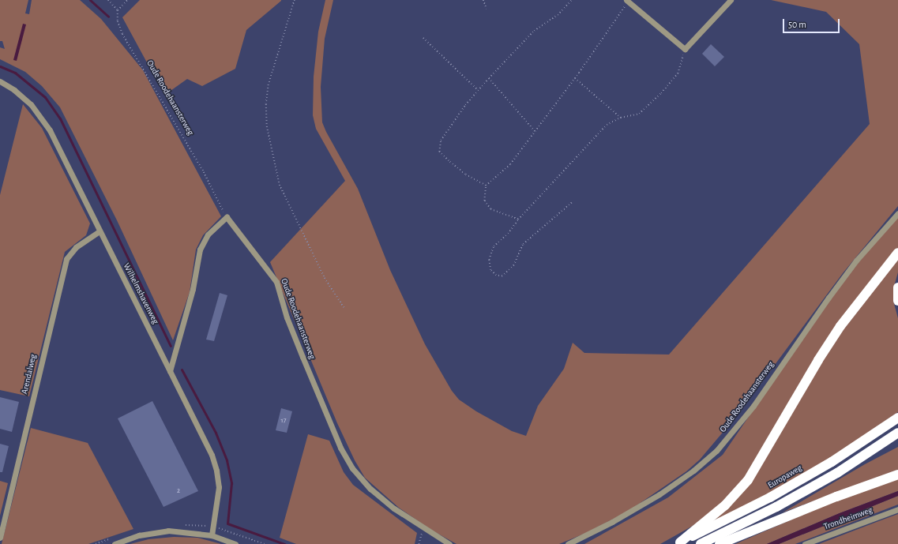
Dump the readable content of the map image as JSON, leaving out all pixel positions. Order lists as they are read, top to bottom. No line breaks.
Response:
{"streets":{"highway":["Europaweg"],"street":["Oude Roodehaansterweg","Wilhelmshavenweg","Arendalweg","Trondheimweg"]},"crossings":[["Wilhelmshavenweg","Arendalweg"]],"house_numbers":["17","2"],"scale_bar":"50 m"}
